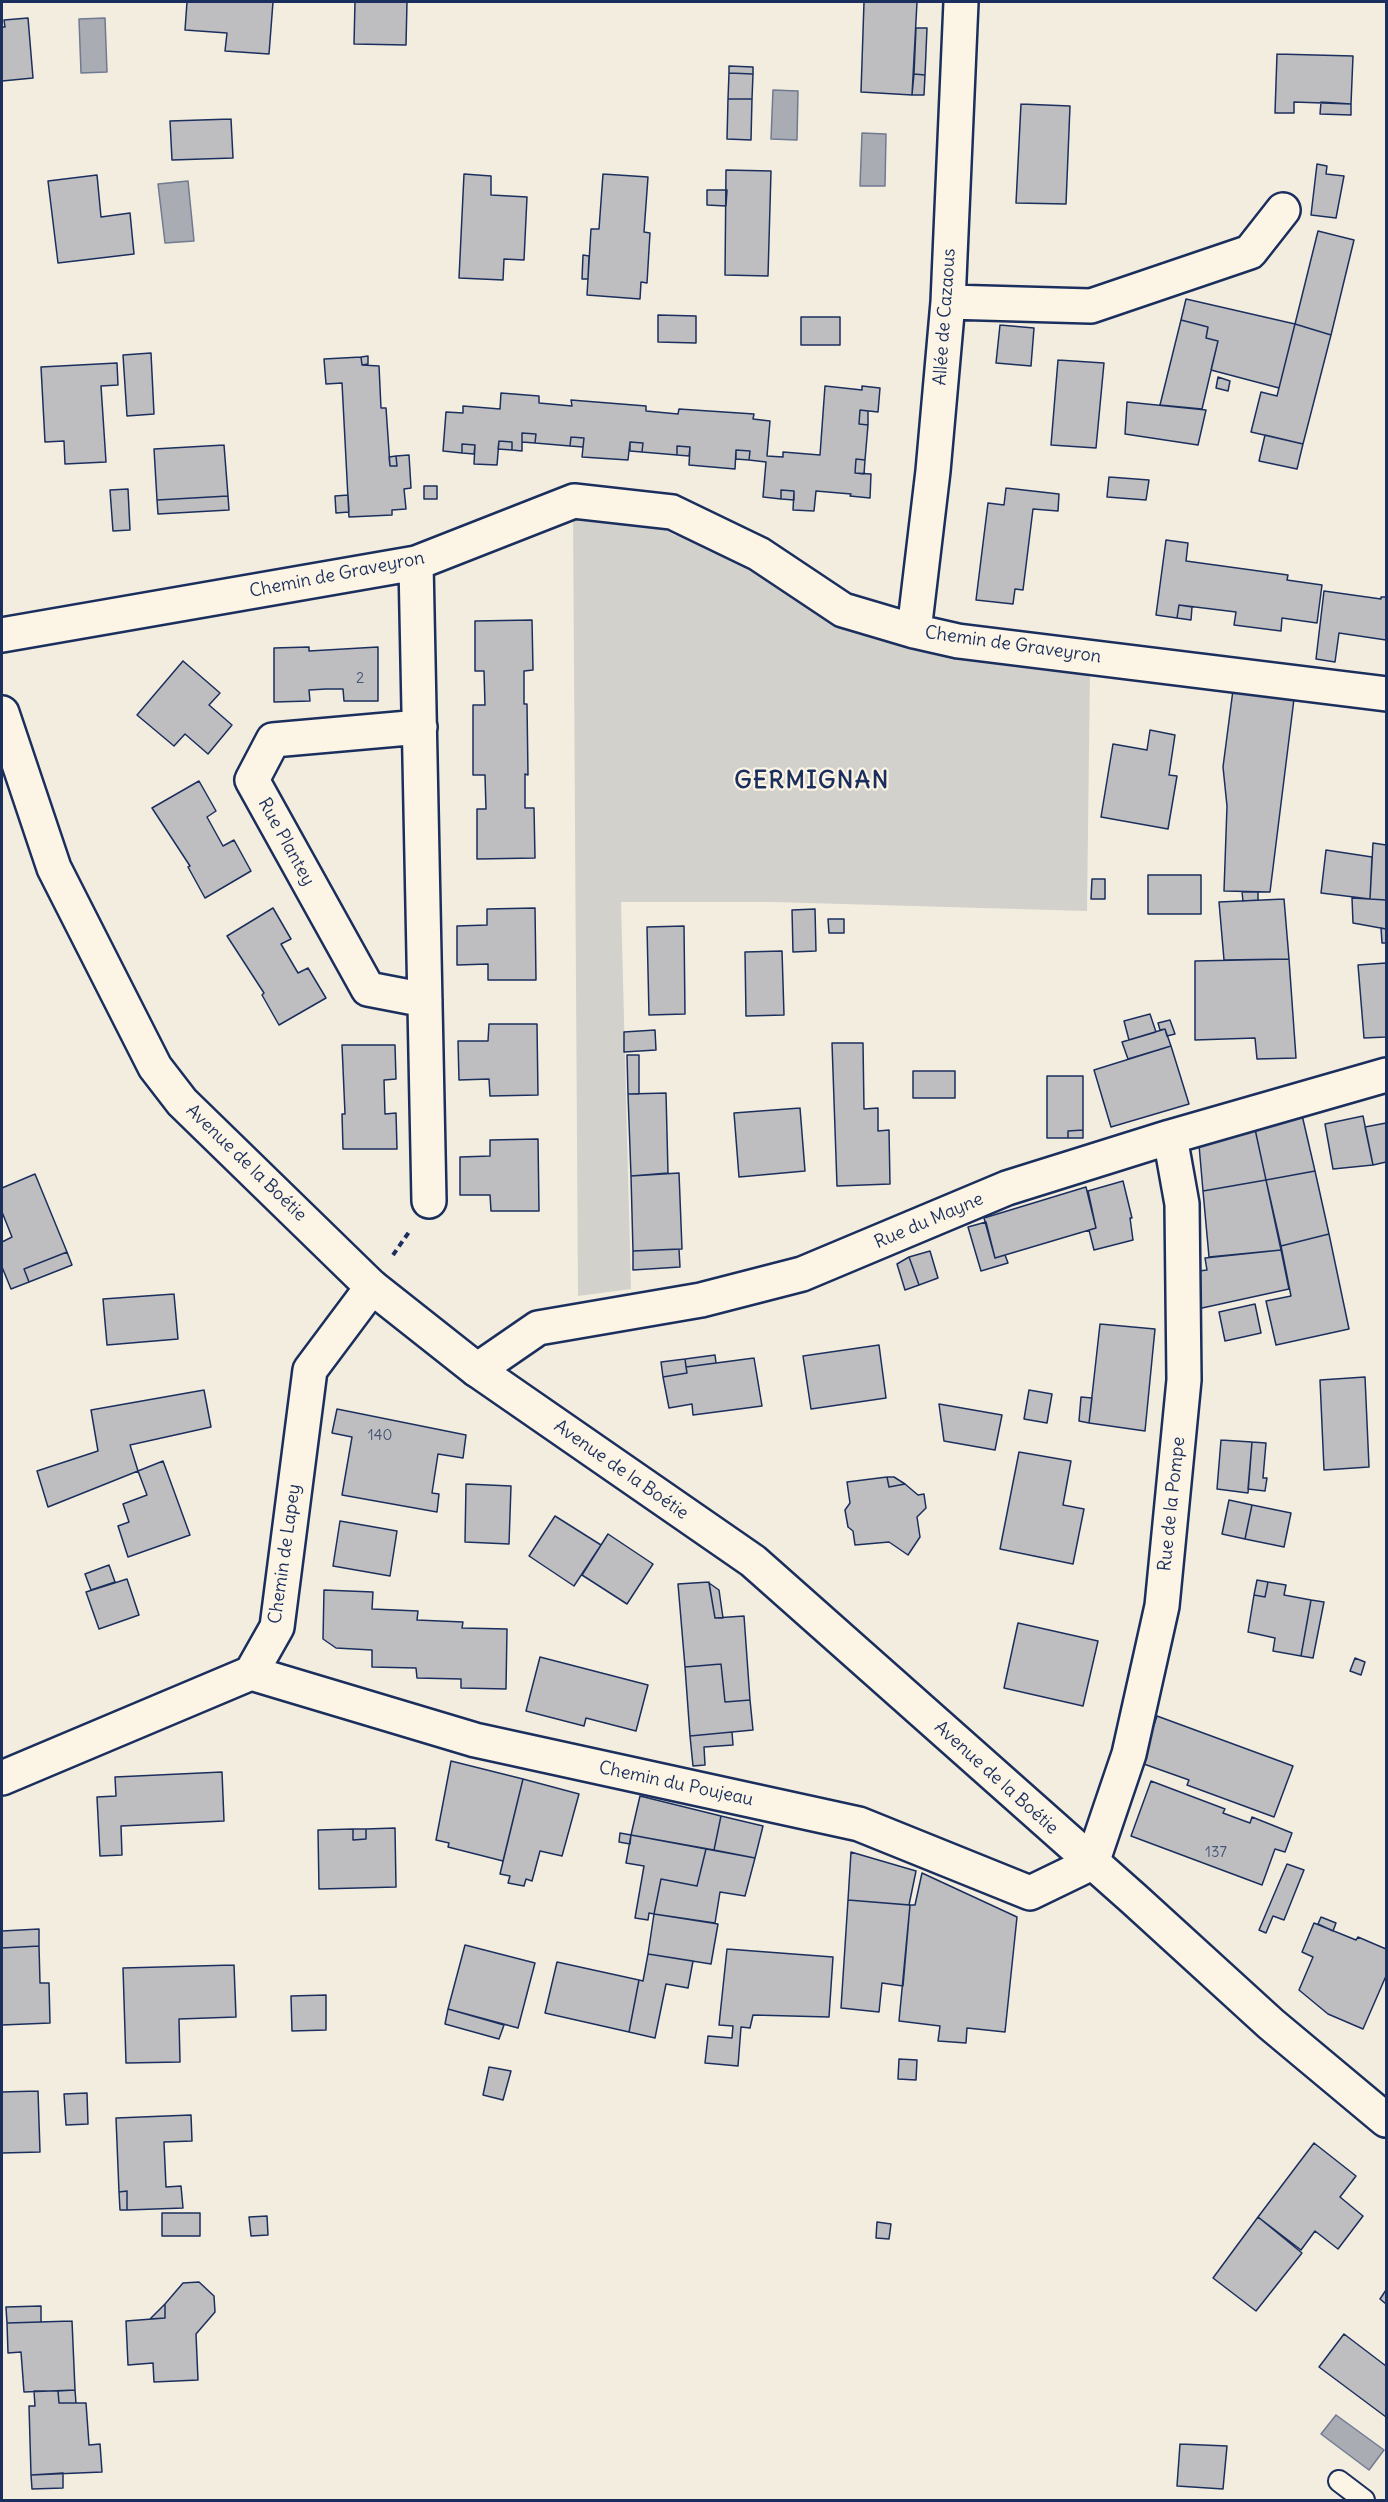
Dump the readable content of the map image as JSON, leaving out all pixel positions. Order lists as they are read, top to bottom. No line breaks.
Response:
{"streets":{"street":["Allée de Cazaous","Chemin de Graveyron","Rue Plantey","Avenue de la Boétie","Rue du Mayne","Rue de la Pompe","Chemin de Lapey","Chemin du Poujeau"]},"crossings":[["Allée de Cazaous","Chemin de Graveyron"],["Avenue de la Boétie","Rue du Mayne"],["Avenue de la Boétie","Rue de la Pompe"],["Avenue de la Boétie","Chemin de Lapey"],["Avenue de la Boétie","Chemin du Poujeau"],["Rue du Mayne","Rue de la Pompe"],["Rue de la Pompe","Chemin du Poujeau"],["Chemin de Lapey","Chemin du Poujeau"]],"districts":["GERMIGNAN"],"house_numbers":["2","140","137"]}
